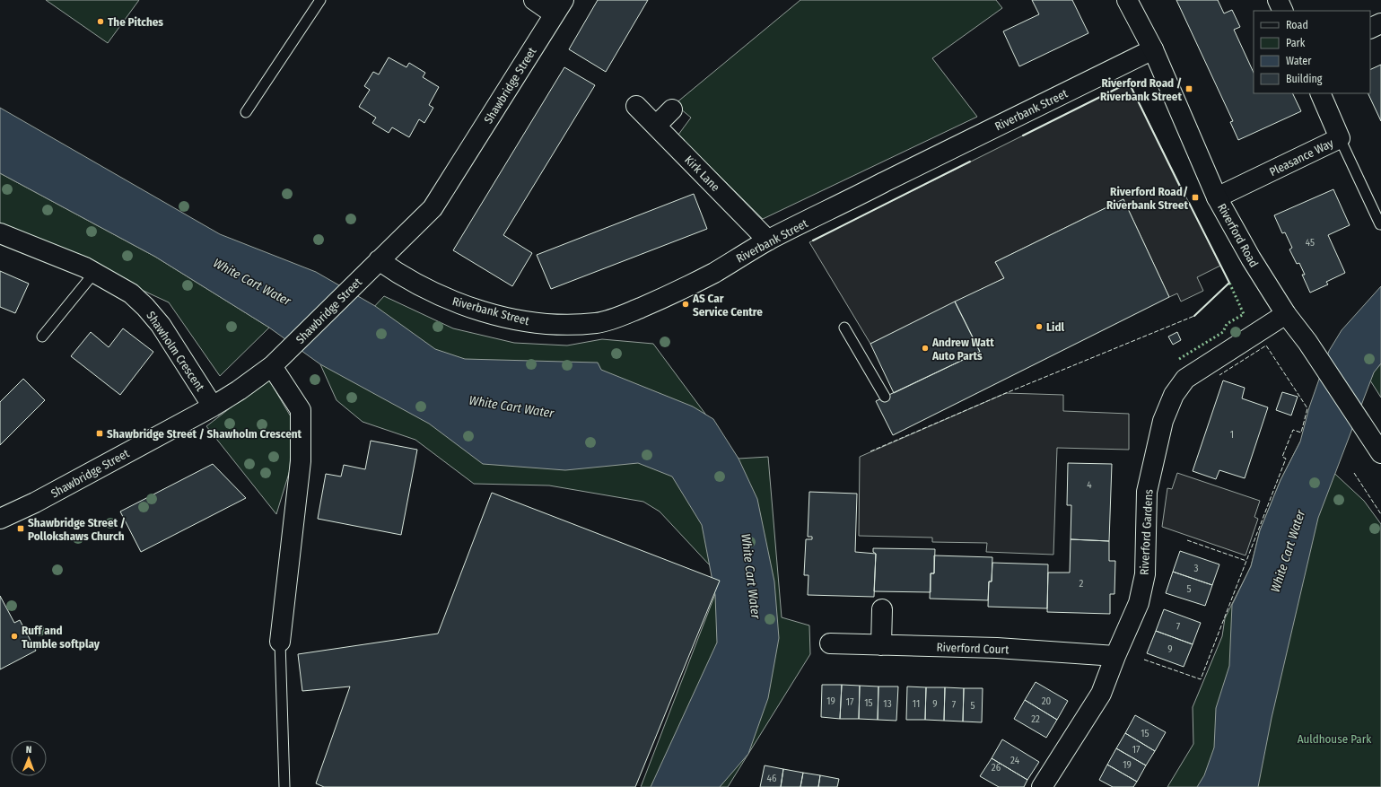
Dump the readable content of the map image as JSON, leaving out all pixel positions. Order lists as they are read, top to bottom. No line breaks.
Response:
{"streets":{"street":["Shawbridge Street","Riverbank Street","Pleasance Way","Kirk Lane","Riverford Road","Shawholm Crescent","Riverford Gardens","Riverford Court"]},"crossings":[["Shawbridge Street","Riverbank Street"],["Shawbridge Street","Shawholm Crescent"],["Riverbank Street","Kirk Lane"],["Riverbank Street","Riverford Road"],["Pleasance Way","Riverford Road"],["Riverford Road","Riverford Gardens"],["Riverford Gardens","Riverford Court"]],"water":["White Cart Water"],"parks":["Auldhouse Park"],"places":{"other":["The Pitches","AS Car Service Centre","Lidl","Andrew Watt Auto Parts","Ruff and Tumble softplay"],"transit":["Riverford Road / Riverbank Street","Riverford Road/ Riverbank Street","Shawbridge Street / Shawholm Crescent","Shawbridge Street / Pollokshaws Church"]},"house_numbers":["45","1","4","3","2","5","7","9","19","20","17","15","13","11","9","7","5","22","15","17","24","19","26","46"],"legend":["Road","Park","Water","Building"],"north":"top"}
